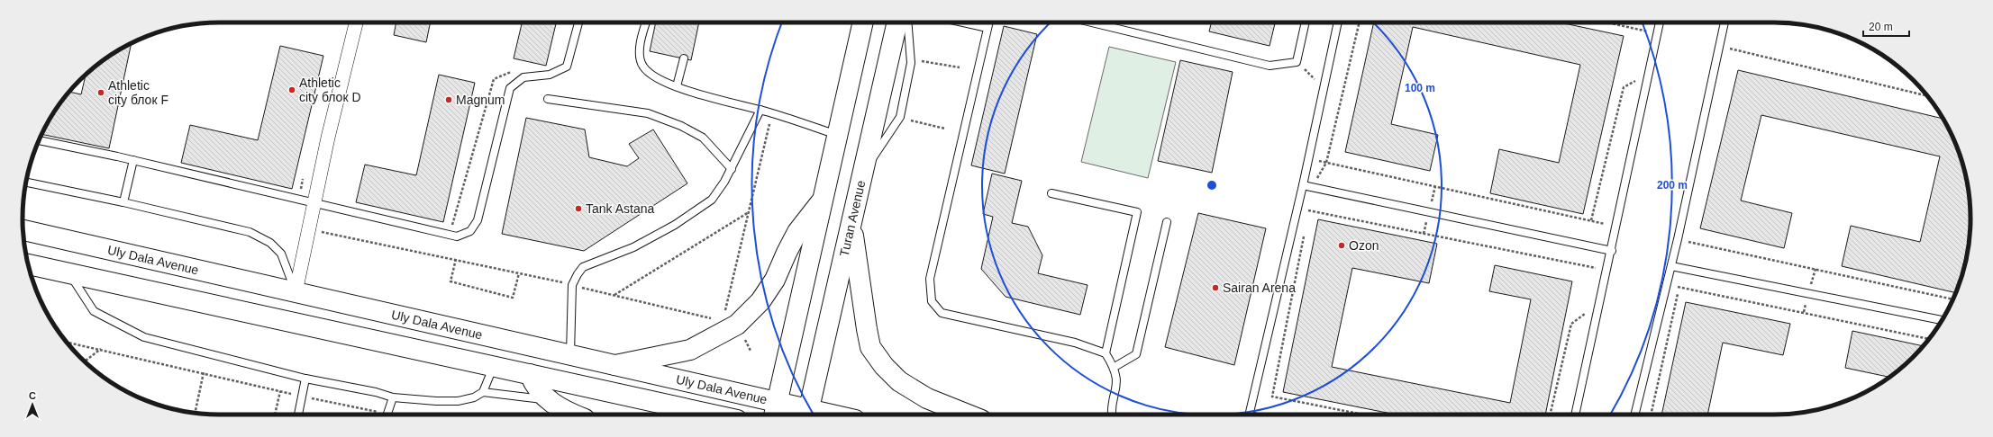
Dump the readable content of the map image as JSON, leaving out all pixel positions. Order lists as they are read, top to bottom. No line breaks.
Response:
{"streets":{"main road":["Turan Avenue","Uly Dala Avenue"]},"crossings":[["Turan Avenue","Uly Dala Avenue"]],"places":["Athletic city блок D","Athletic city блок F","Magnum","Tank Astana","Ozon","Sairan Arena"],"scale_bar":"20 m","north":"top","rings":["100 m","200 m"]}
